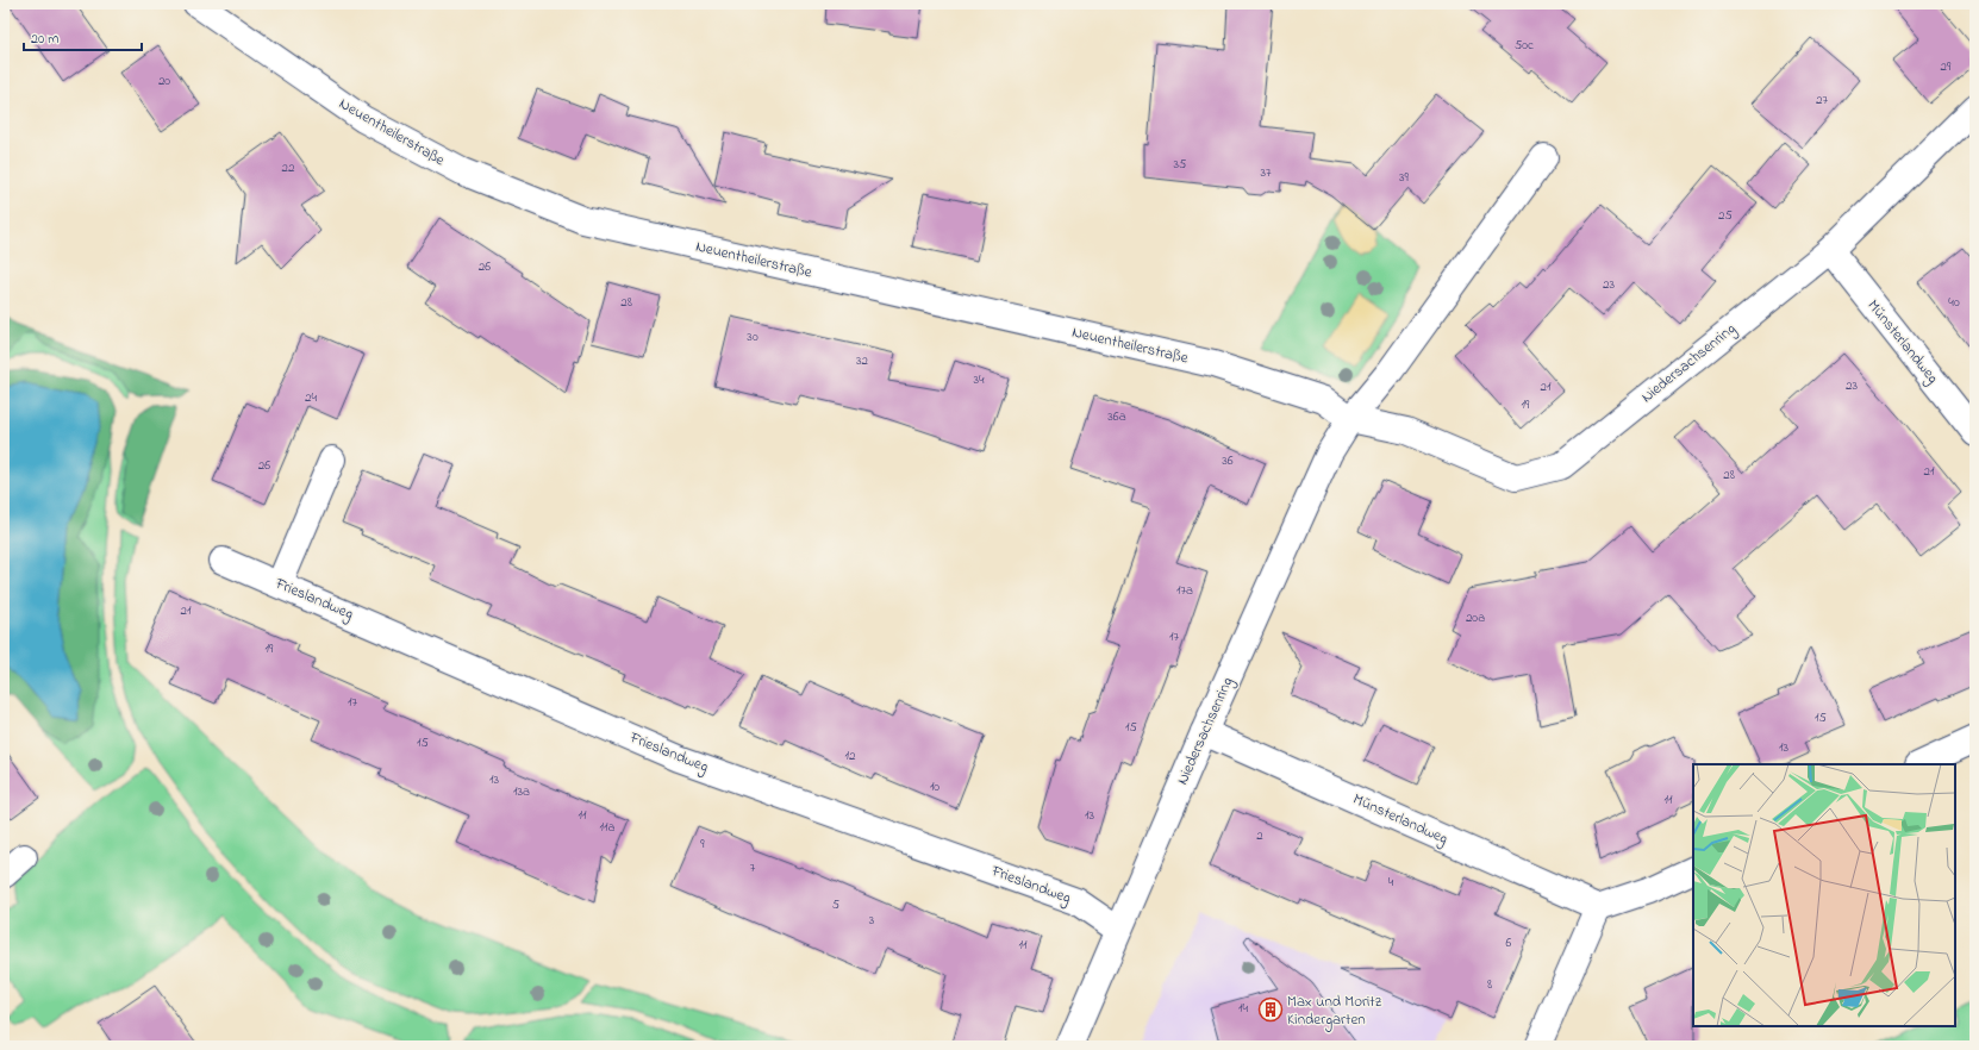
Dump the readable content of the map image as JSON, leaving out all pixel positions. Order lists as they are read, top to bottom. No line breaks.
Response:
{"streets":{"street":["Neuentheilerstraße","Münsterlandweg","Niedersachsenring","Frieslandweg"]},"crossings":[["Neuentheilerstraße","Niedersachsenring"],["Münsterlandweg","Niedersachsenring"],["Niedersachsenring","Frieslandweg"]],"places":{"building":["Max und Moritz Kindergarten"]},"house_numbers":["50c","29","20","27","35","22","37","39","25","26","23","28","40","30","32","34","23","21","24","19","36a","36","26","21","28","17a","21","20a","17","19","17","15","15","15","13","12","13","10","13a","11","11","13","11a","2","9","7","4","5","3","6","11","8","14"],"scale_bar":"20 m"}
